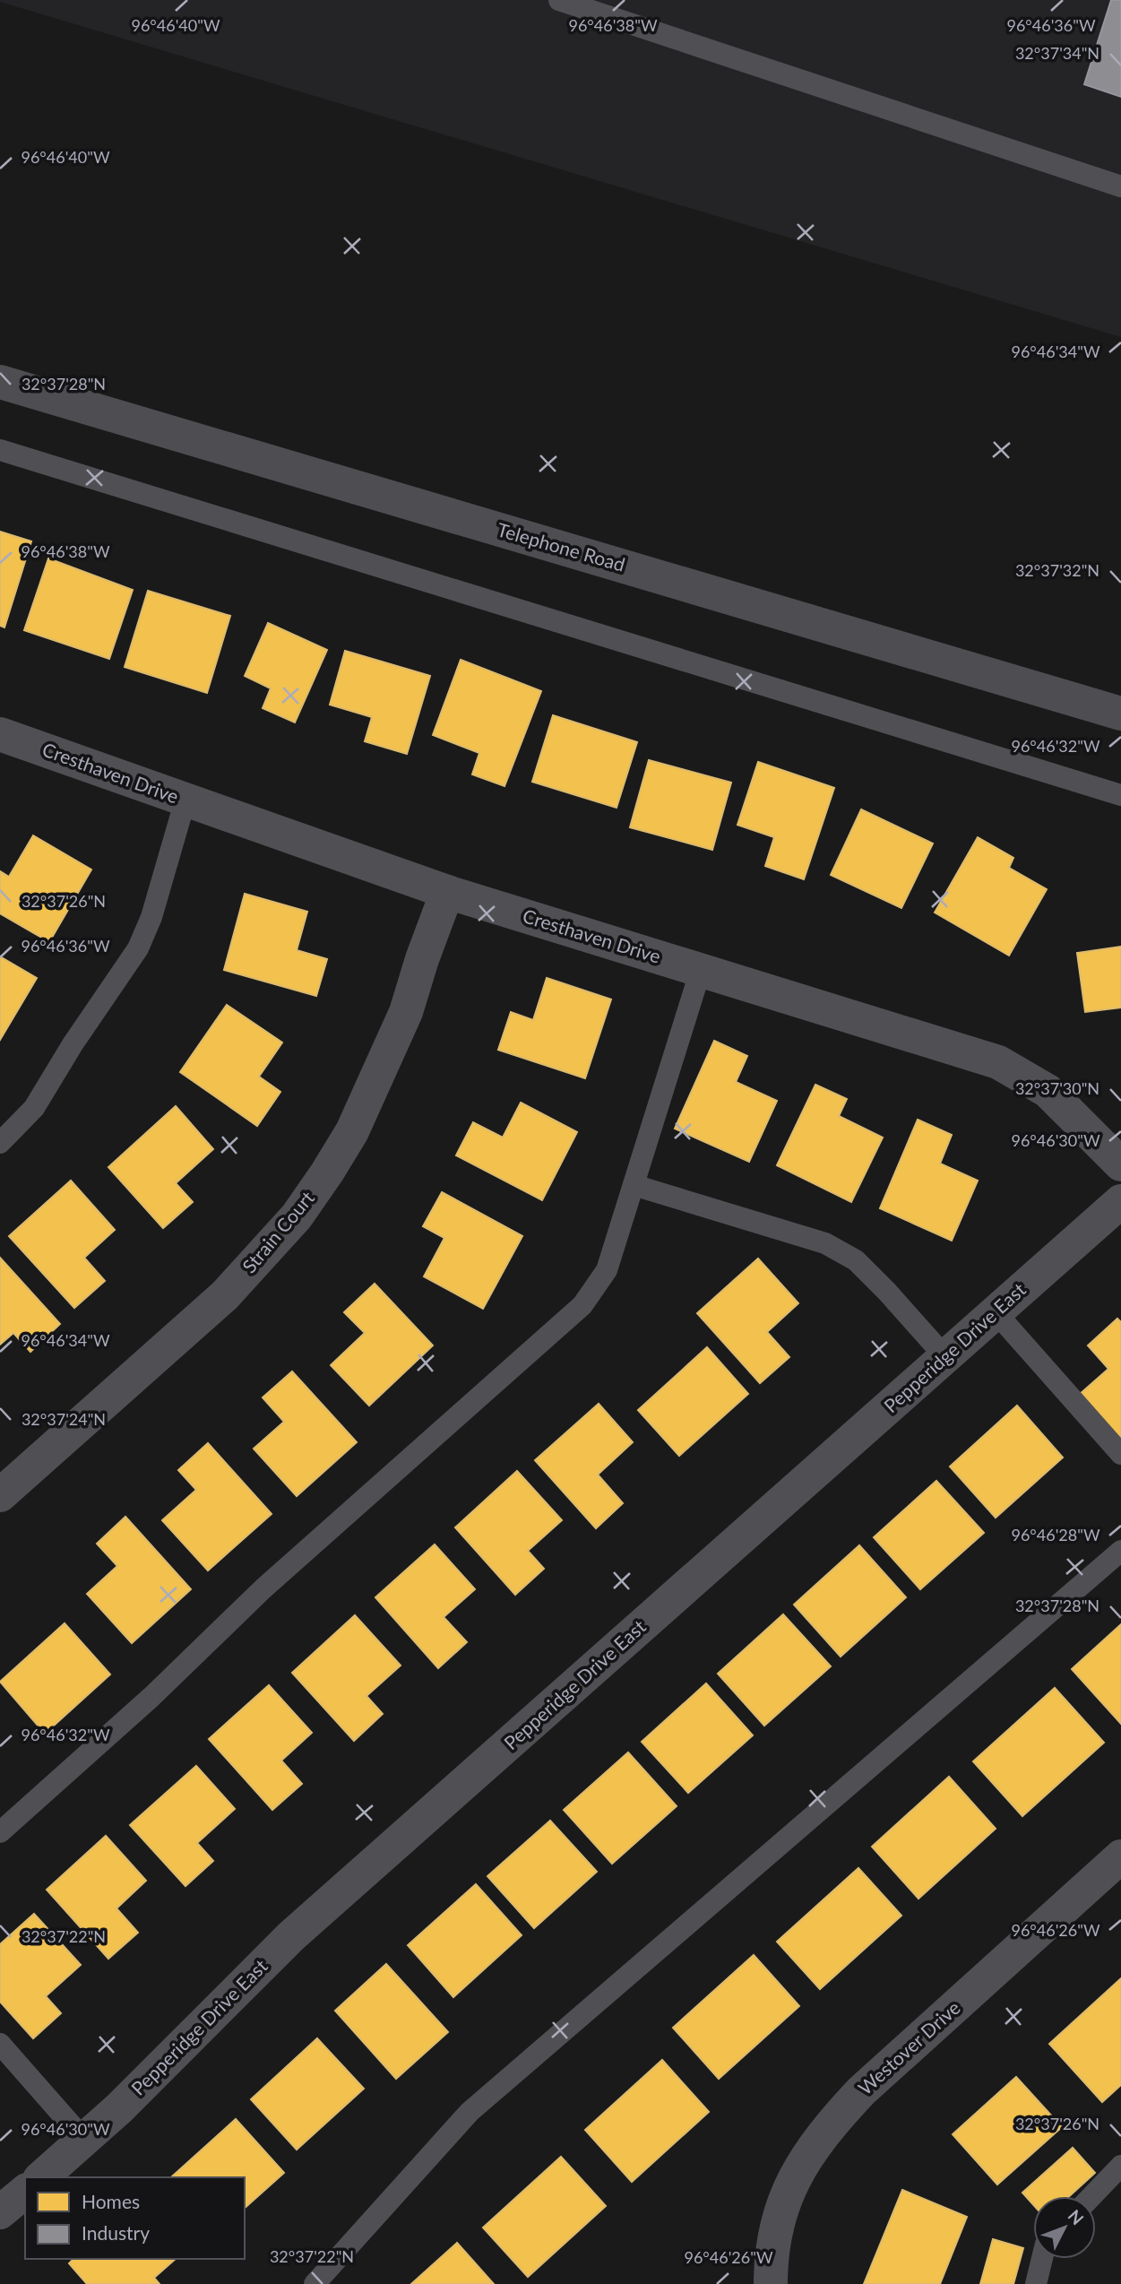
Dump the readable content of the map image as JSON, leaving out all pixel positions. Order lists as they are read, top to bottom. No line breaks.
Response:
{"streets":{"main road":["Telephone Road"],"street":["Cresthaven Drive","Strain Court","Pepperidge Drive East","Westover Drive"]},"crossings":[["Cresthaven Drive","Strain Court"]],"legend":["Homes","Industry"],"north":"top right","coordinates":["96°46'40\"W","96°46'38\"W","96°46'36\"W","32°37'34\"N","96°46'34\"W","32°37'28\"N","32°37'32\"N","96°46'32\"W","32°37'26\"N","32°37'30\"N","96°46'30\"W","32°37'24\"N","96°46'28\"W","96°46'26\"W","32°37'22\"N"]}
